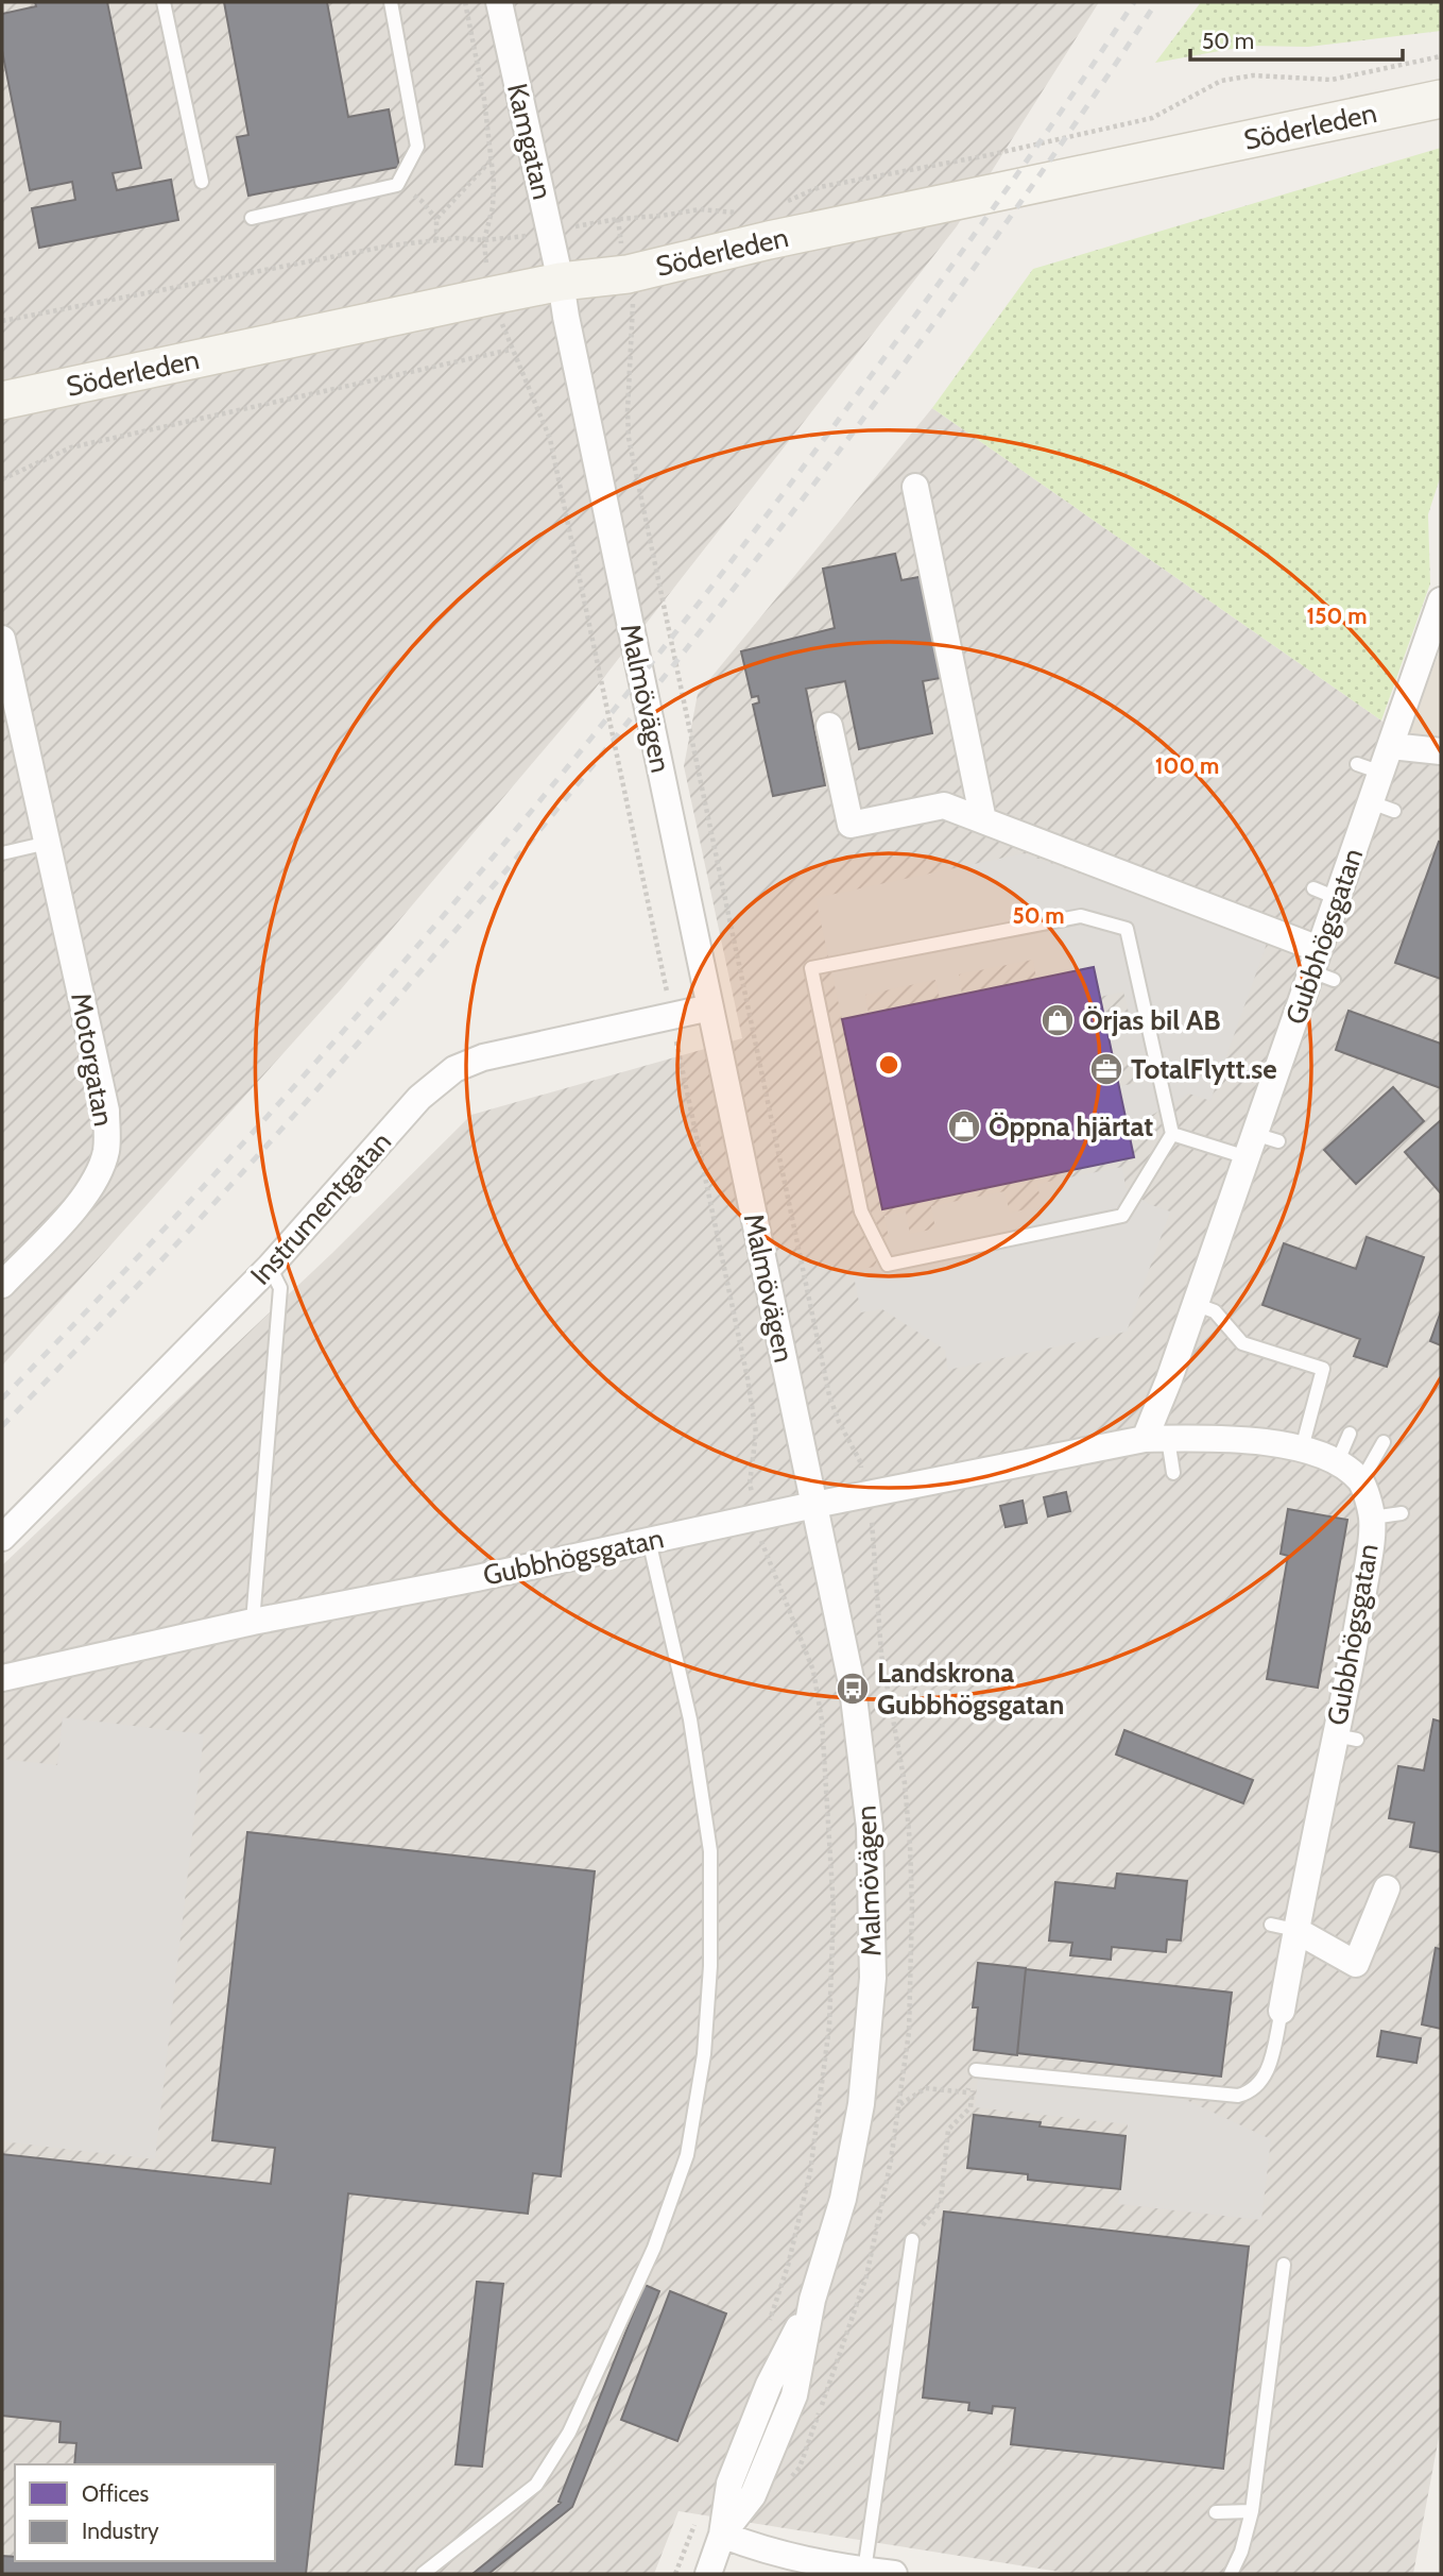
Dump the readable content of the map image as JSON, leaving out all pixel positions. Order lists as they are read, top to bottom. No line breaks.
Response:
{"streets":{"street":["Söderleden","Kamgatan","Malmövägen","Gubbhögsgatan","Motorgatan","Instrumentgatan"]},"crossings":[["Söderleden","Kamgatan"],["Söderleden","Malmövägen"],["Kamgatan","Malmövägen"],["Malmövägen","Gubbhögsgatan"],["Malmövägen","Instrumentgatan"]],"places":{"shop":["Örjas bil AB","Öppna hjärtat"],"office":["TotalFlytt.se"],"bus stop":["Landskrona Gubbhögsgatan"]},"legend":["Offices","Industry"],"scale_bar":"50 m","rings":["150 m","100 m","50 m"]}
